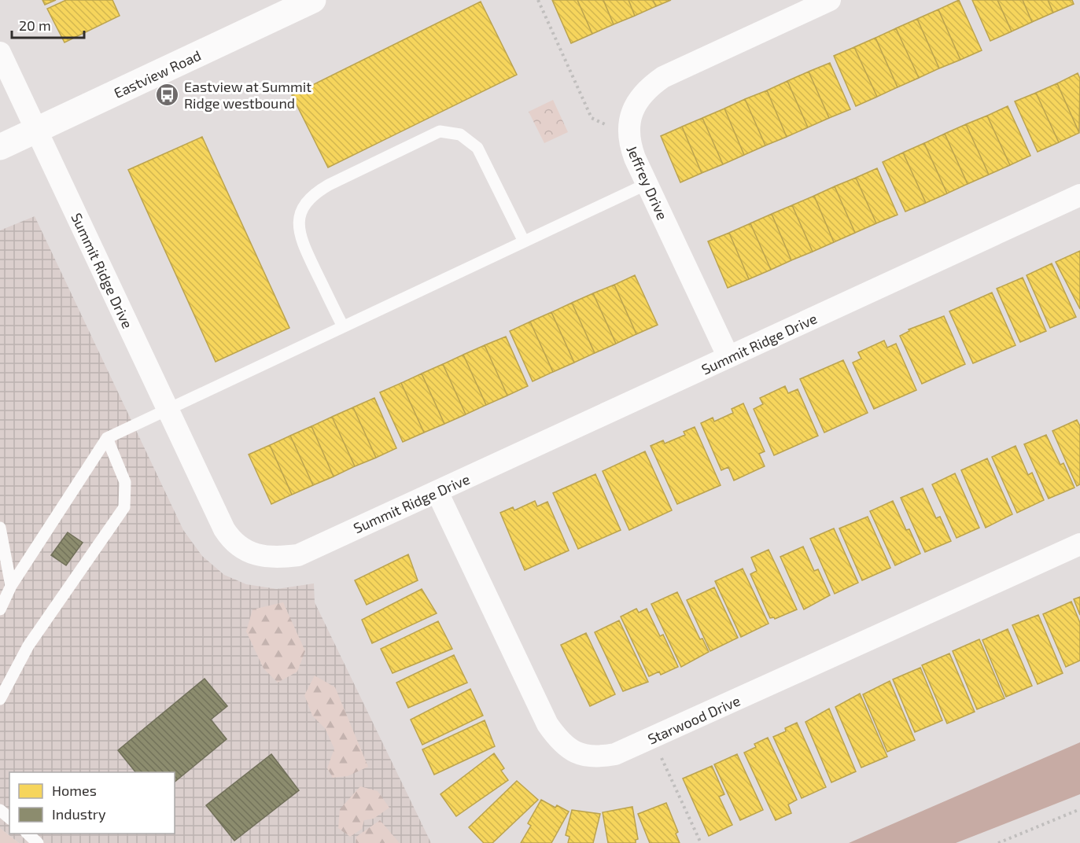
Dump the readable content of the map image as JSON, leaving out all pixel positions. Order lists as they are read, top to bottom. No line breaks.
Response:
{"streets":{"street":["Eastview Road","Jeffrey Drive","Summit Ridge Drive","Starwood Drive"]},"crossings":[["Eastview Road","Summit Ridge Drive"],["Jeffrey Drive","Summit Ridge Drive"],["Summit Ridge Drive","Starwood Drive"]],"places":{"bus stop":["Eastview at Summit Ridge westbound"]},"legend":["Homes","Industry"],"scale_bar":"20 m"}
